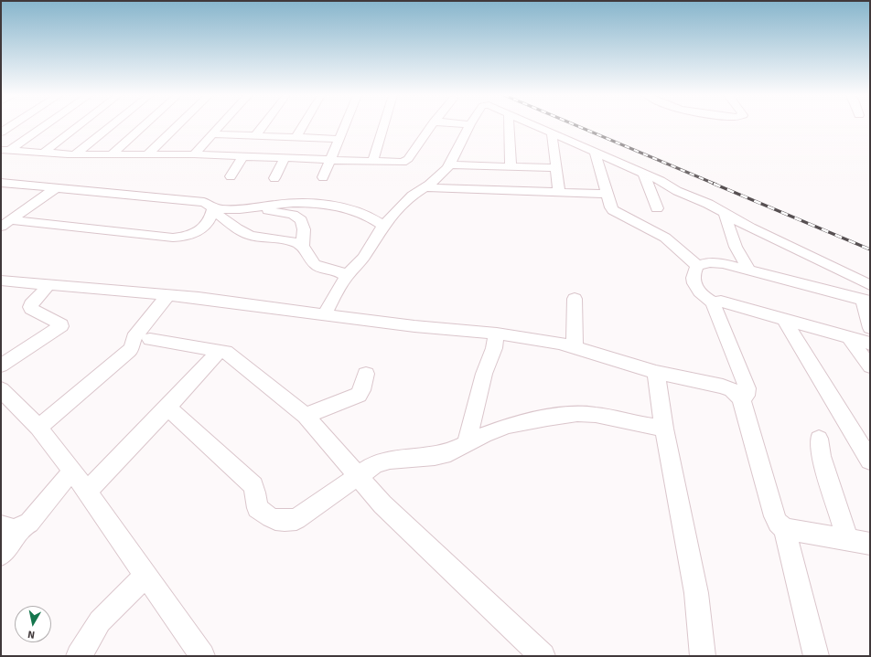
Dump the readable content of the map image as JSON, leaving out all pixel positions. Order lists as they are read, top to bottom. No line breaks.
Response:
{"north":"bottom"}
